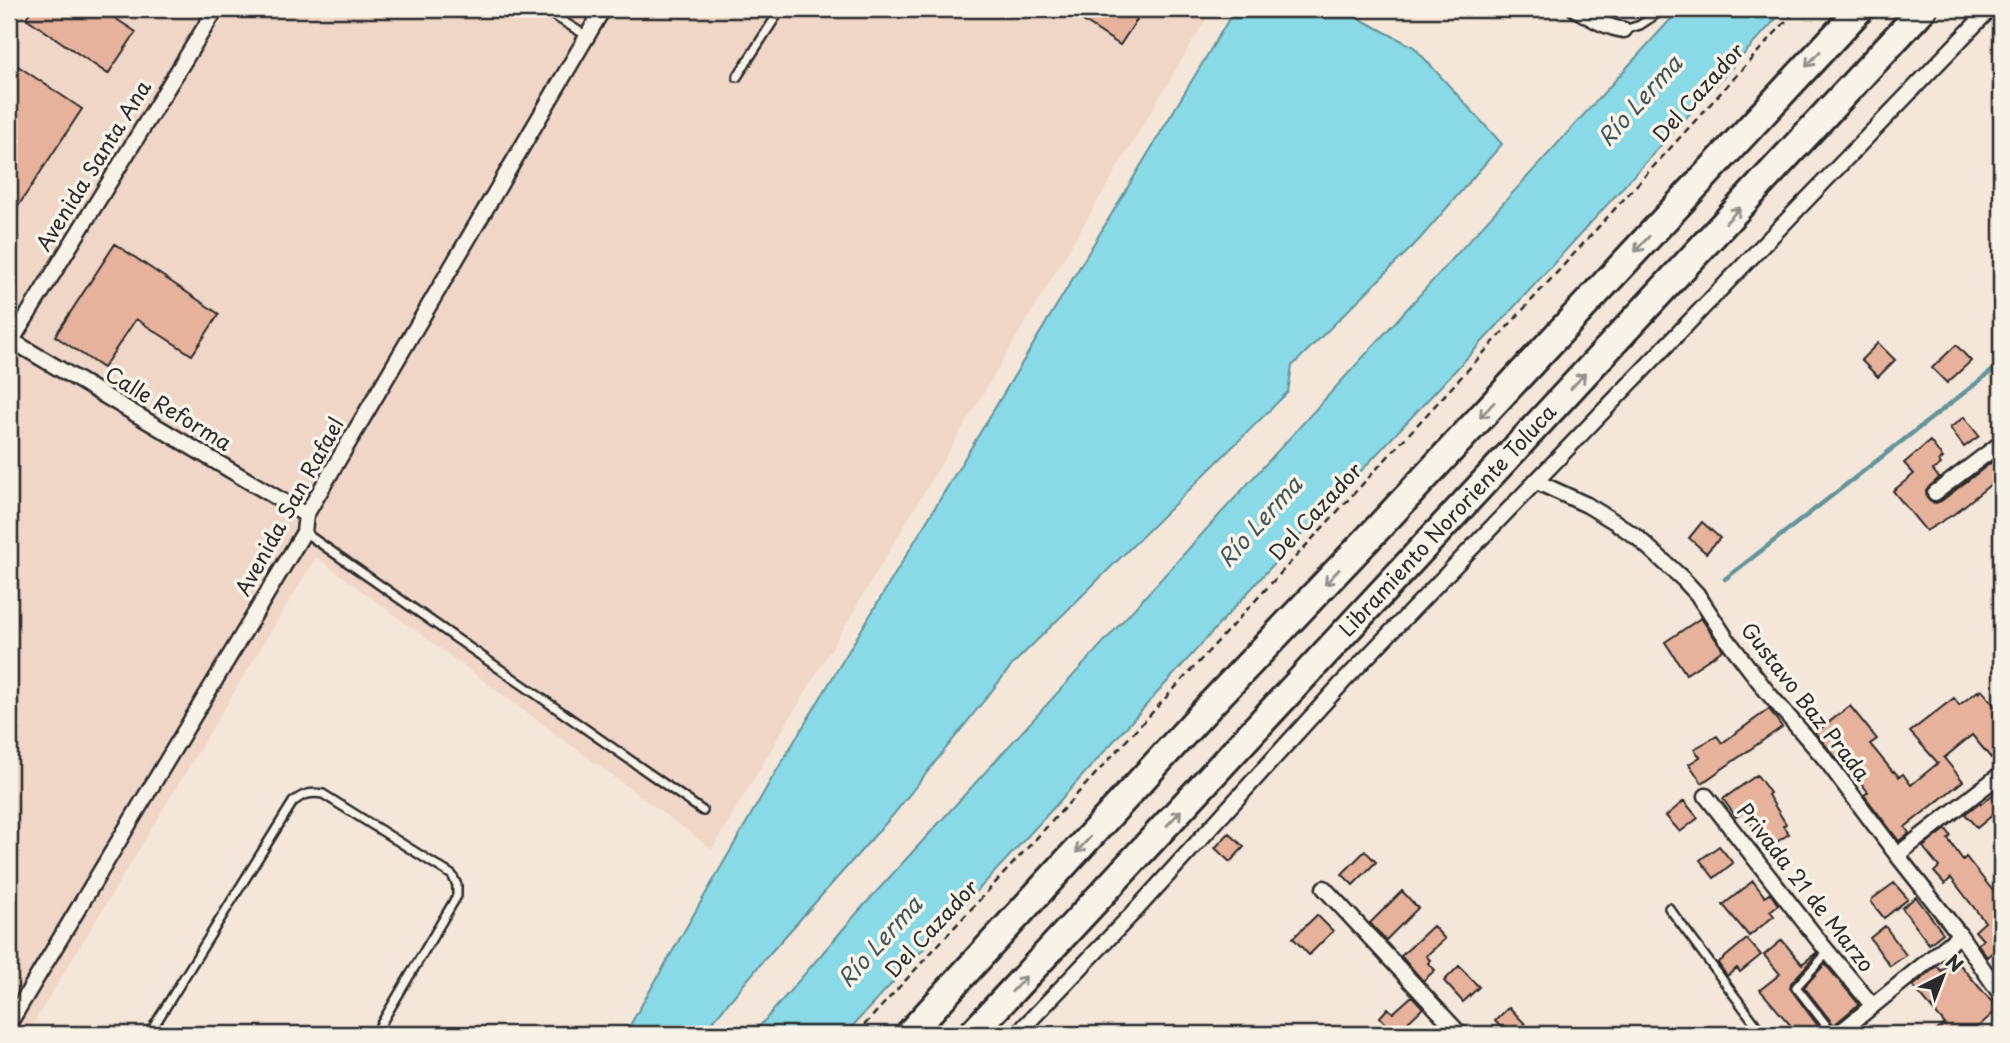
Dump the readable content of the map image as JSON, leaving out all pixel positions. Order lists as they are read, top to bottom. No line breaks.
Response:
{"streets":{"highway":["Libramiento Nororiente Toluca"],"street":["Avenida Santa Ana","Calle Reforma","Avenida San Rafael","Gustavo Baz Prada","Privada 21 de Marzo"],"path":["Del Cazador"]},"crossings":[["Avenida Santa Ana","Calle Reforma"],["Calle Reforma","Avenida San Rafael"]],"water":["Río Lerma"],"north":"top right"}
